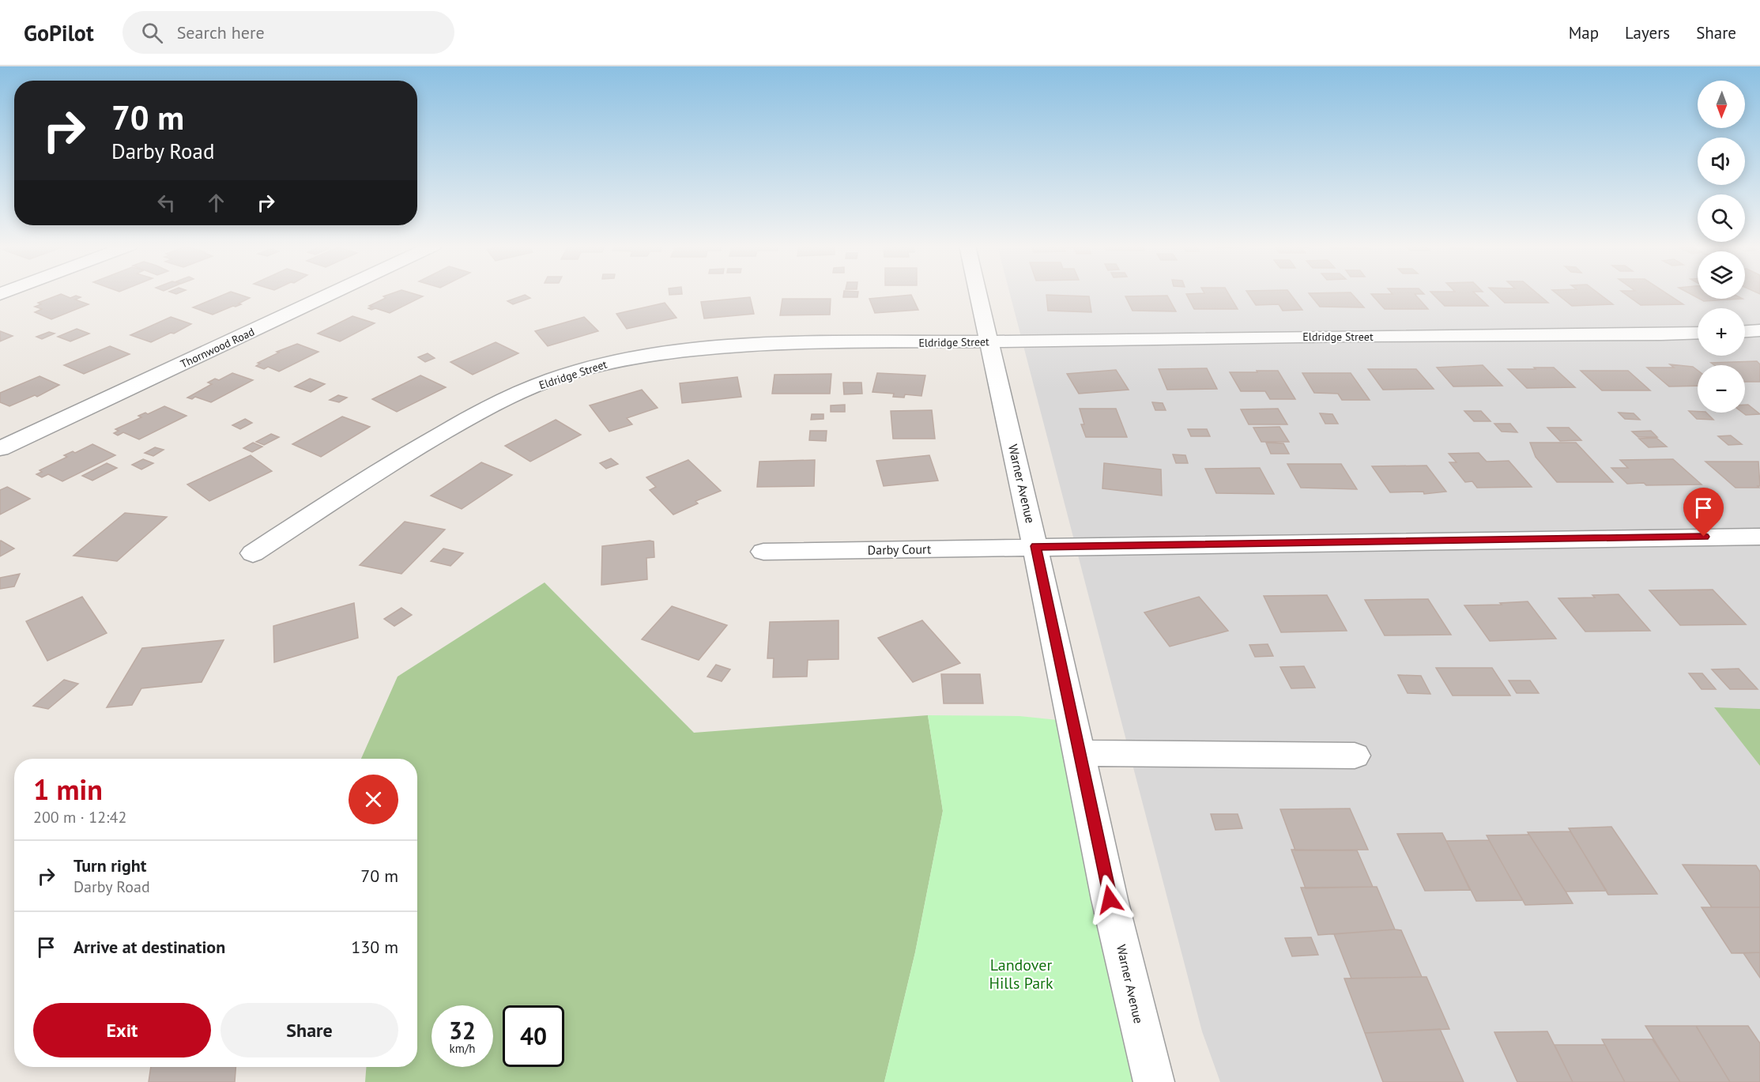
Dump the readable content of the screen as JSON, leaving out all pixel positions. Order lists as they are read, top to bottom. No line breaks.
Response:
{"streets":{"street":["Eldridge Street","Thornwood Road","Warner Avenue","Darby Court"]},"crossings":[["Eldridge Street","Warner Avenue"],["Warner Avenue","Darby Court"]],"parks":["Landover Hills Park"],"north":"bottom","page":{"header":"GoPilot","search":"Search here","nav":["Map","Layers","Share"],"map_buttons":["+","−"],"turn":["70 m","Darby Road"],"heading":["1 min","200 m · 12:42"],"list":[{"name":"Turn right","note":"Darby Road","value":"70 m"},{"name":"Arrive at destination","value":"130 m"}],"buttons":["Exit","Share"],"speed":"32 km/h","limit":"40"}}
